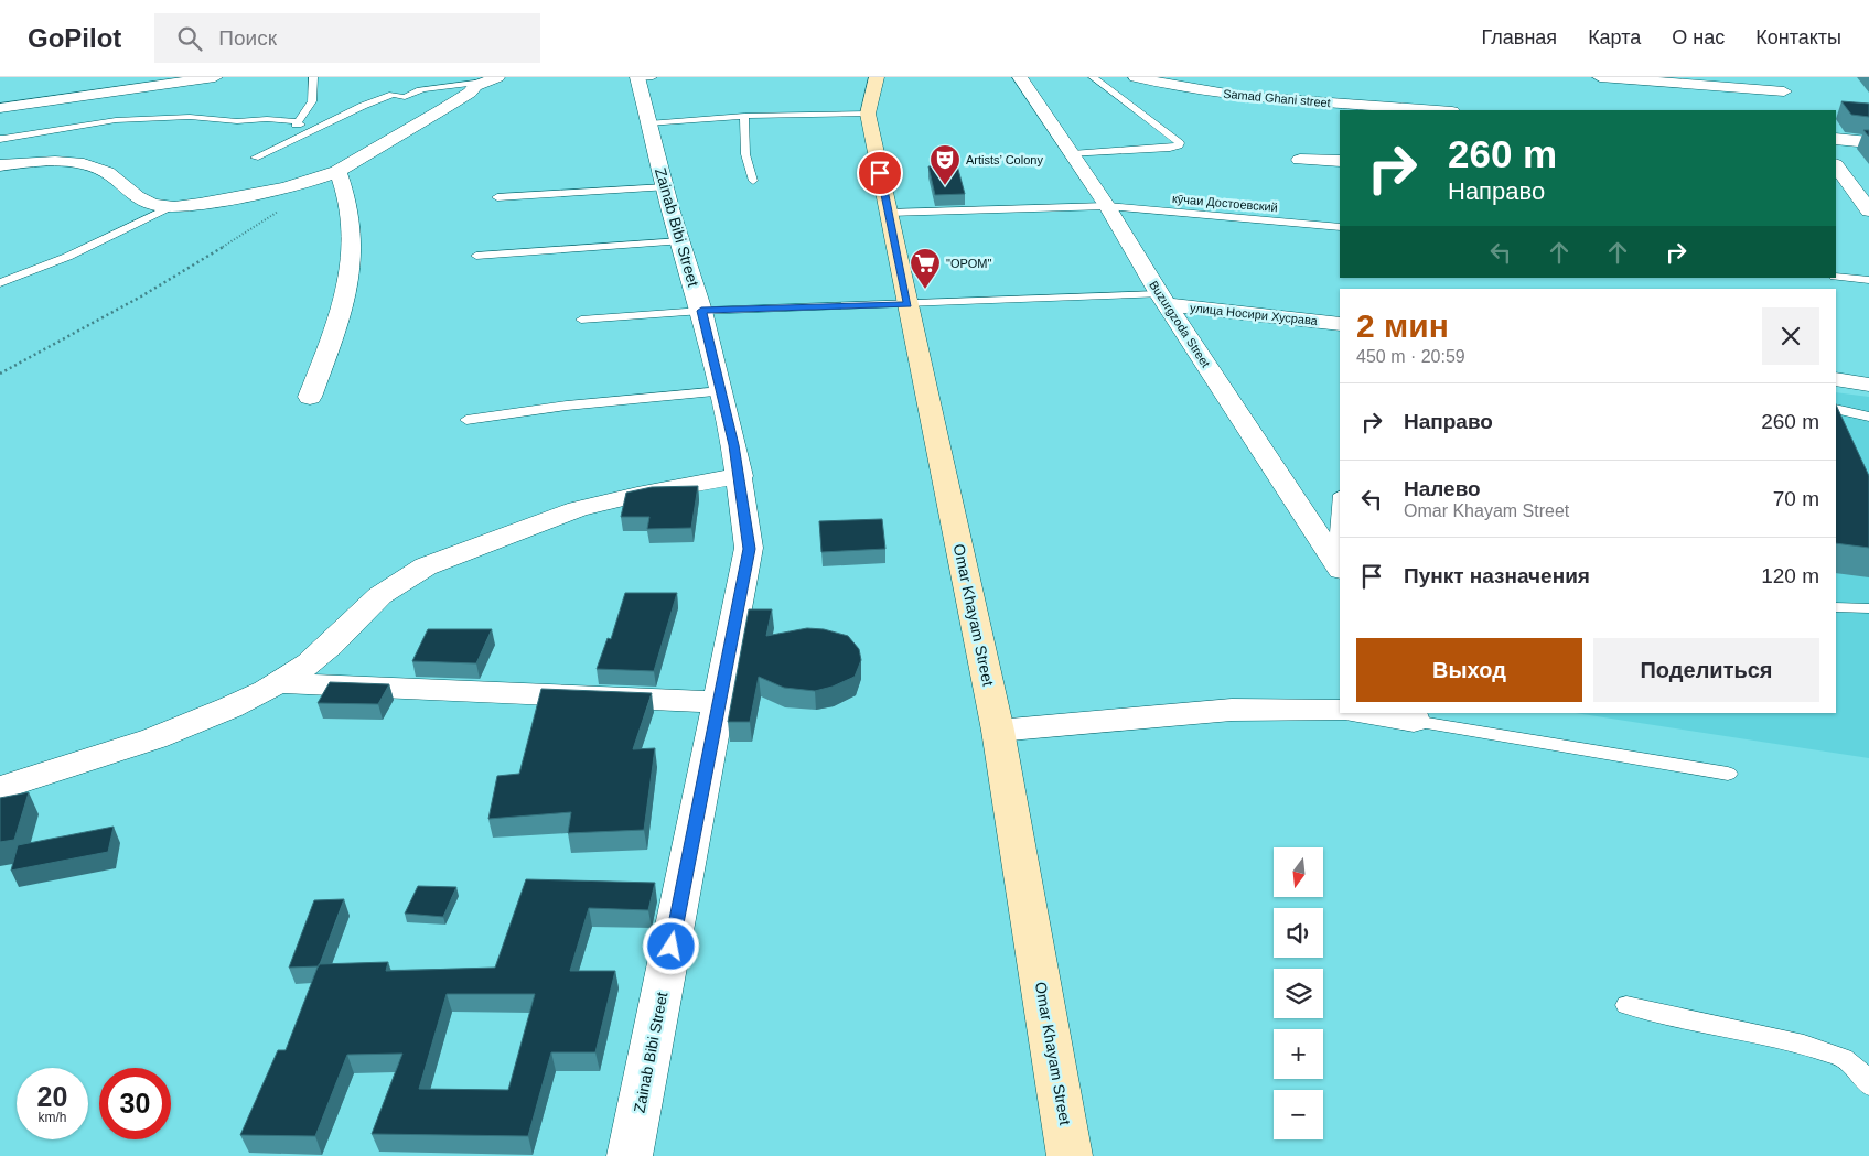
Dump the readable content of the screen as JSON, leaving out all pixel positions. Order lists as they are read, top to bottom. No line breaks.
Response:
{"streets":{"main road":["Omar Khayam Street"],"street":["Samad Ghani street","Zainab Bibi Street","улица Носири Хусрава","Buzurgzoda Street"],"lane":["кӯчаи Достоевский"]},"crossings":[["кӯчаи Достоевский","Buzurgzoda Street"],["кӯчаи Достоевский","Omar Khayam Street"],["улица Носири Хусрава","Buzurgzoda Street"]],"places":{"theatre":["Artists’ Colony"],"supermarket":["\"OPOM\""]},"north":"bottom","page":{"header":"GoPilot","search":"Поиск","nav":["Главная","Карта","О нас","Контакты"],"turn":["260 m","Направо"],"heading":["2 мин","450 m · 20:59"],"list":[{"name":"Направо","value":"260 m"},{"name":"Налево","note":"Omar Khayam Street","value":"70 m"},{"name":"Пункт назначения","value":"120 m"}],"buttons":["Выход","Поделиться"],"map_buttons":["+","−"],"speed":"20 km/h","limit":"30"}}
